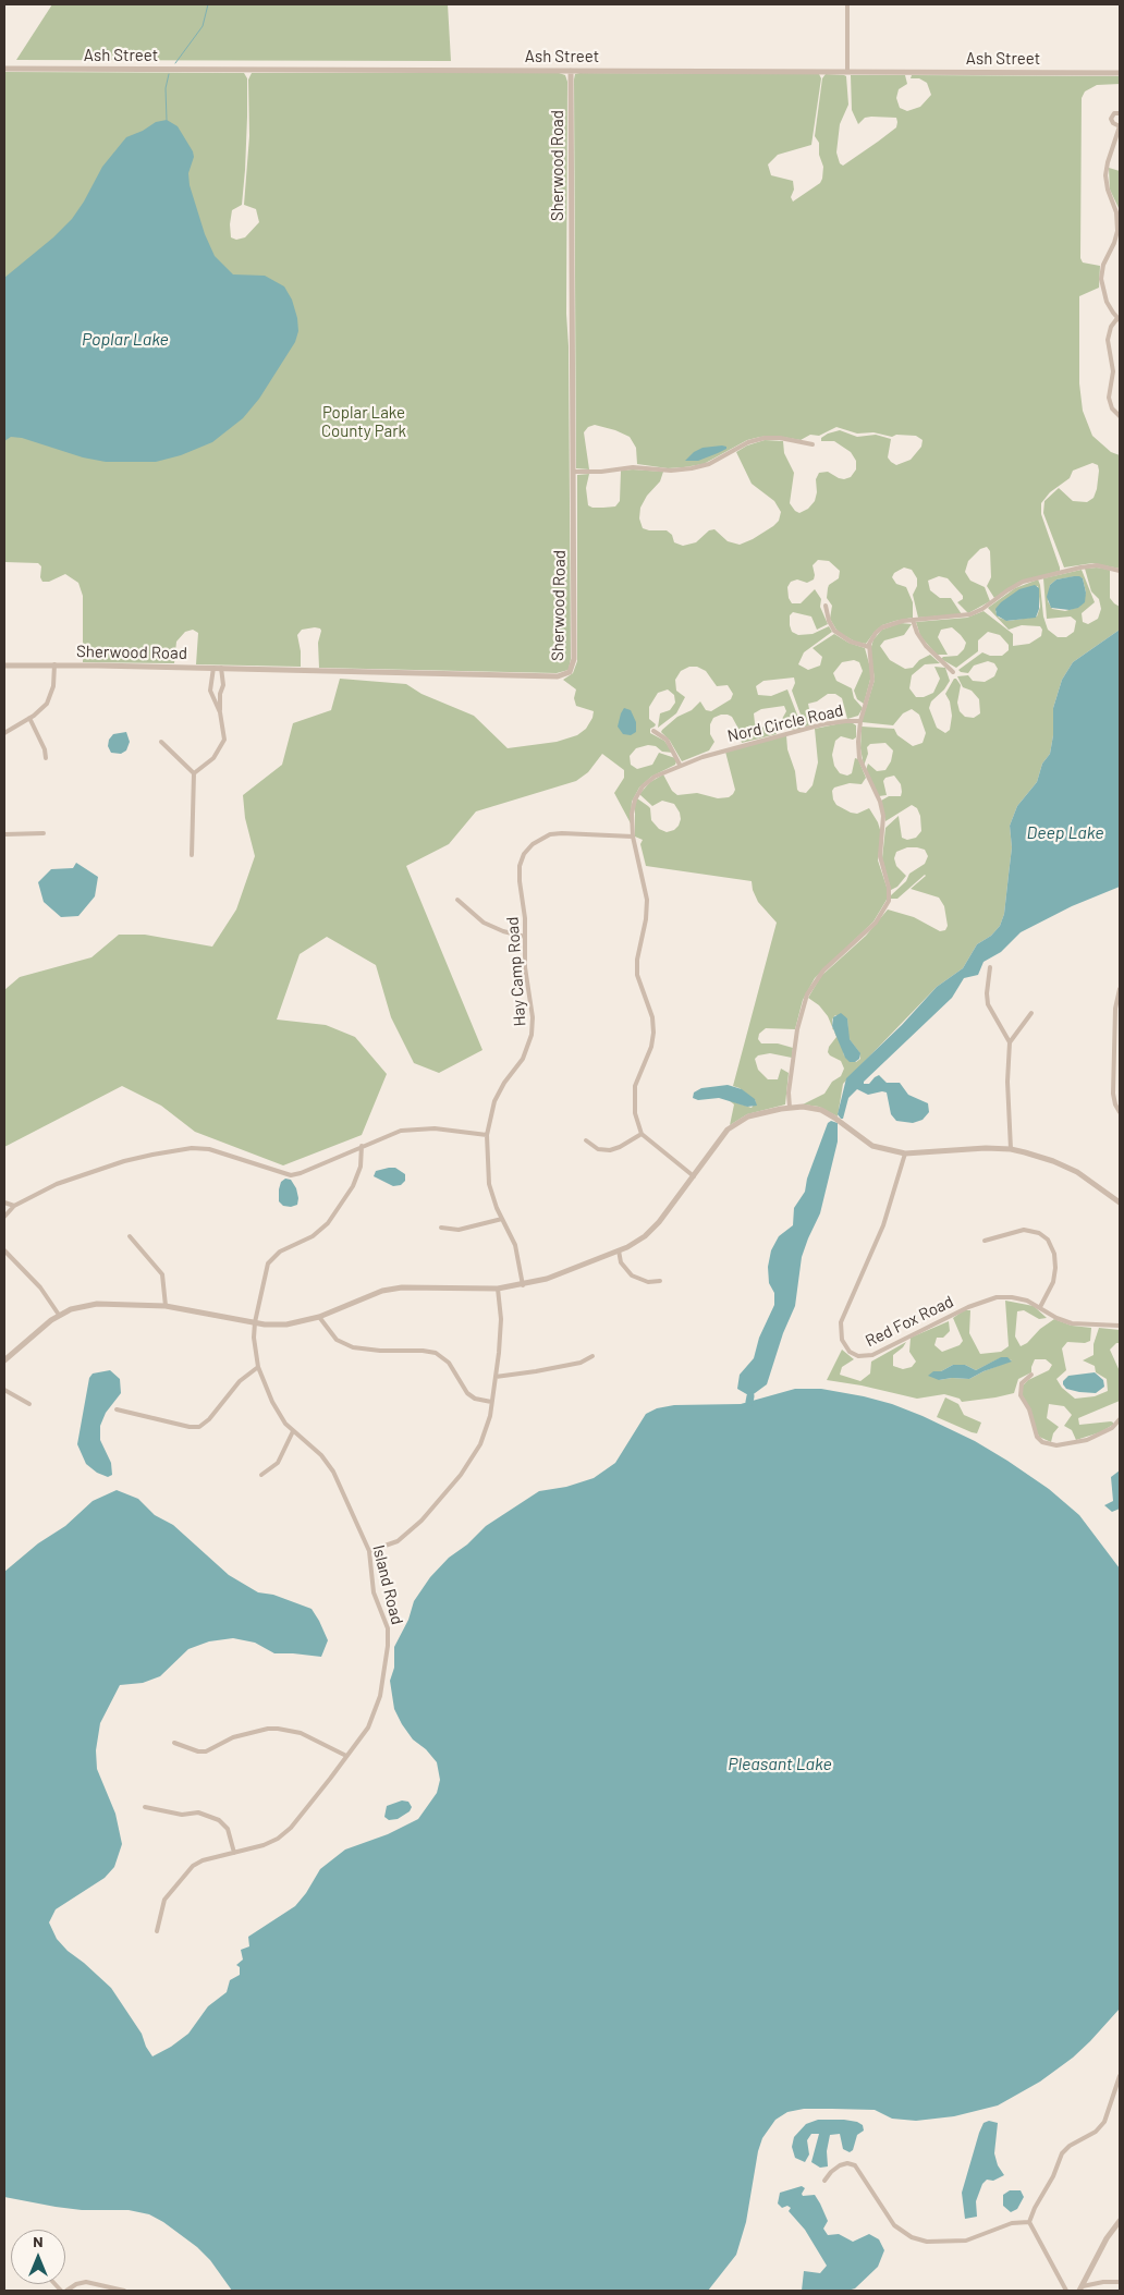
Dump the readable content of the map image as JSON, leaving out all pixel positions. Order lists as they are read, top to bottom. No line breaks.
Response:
{"streets":{"street":["Ash Street","Sherwood Road","Nord Circle Road","Hay Camp Road","Red Fox Road","Island Road"]},"crossings":[["Ash Street","Sherwood Road"],["Nord Circle Road","Hay Camp Road"]],"water":["Poplar Lake","Deep Lake","Pleasant Lake"],"parks":["Poplar Lake County Park"],"north":"top"}
